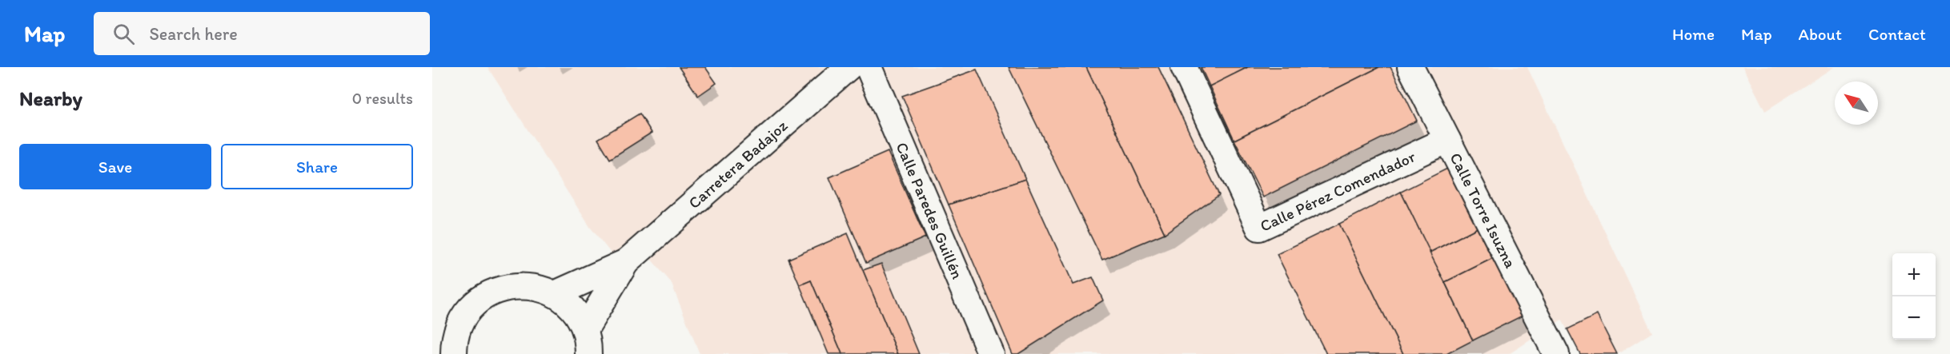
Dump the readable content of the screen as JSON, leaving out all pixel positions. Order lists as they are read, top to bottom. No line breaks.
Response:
{"streets":{"street":["Carretera Badajoz","Calle Pérez Comendador","Calle Torre Isuzna","Calle Paredes Guillén"]},"crossings":[["Calle Pérez Comendador","Calle Torre Isuzna"]],"north":"top left","page":{"header":"Map","search":"Search here","nav":["Home","Map","About","Contact"],"heading":["Nearby","0 results"],"buttons":["Save","Share"],"map_buttons":["+","−"]}}
